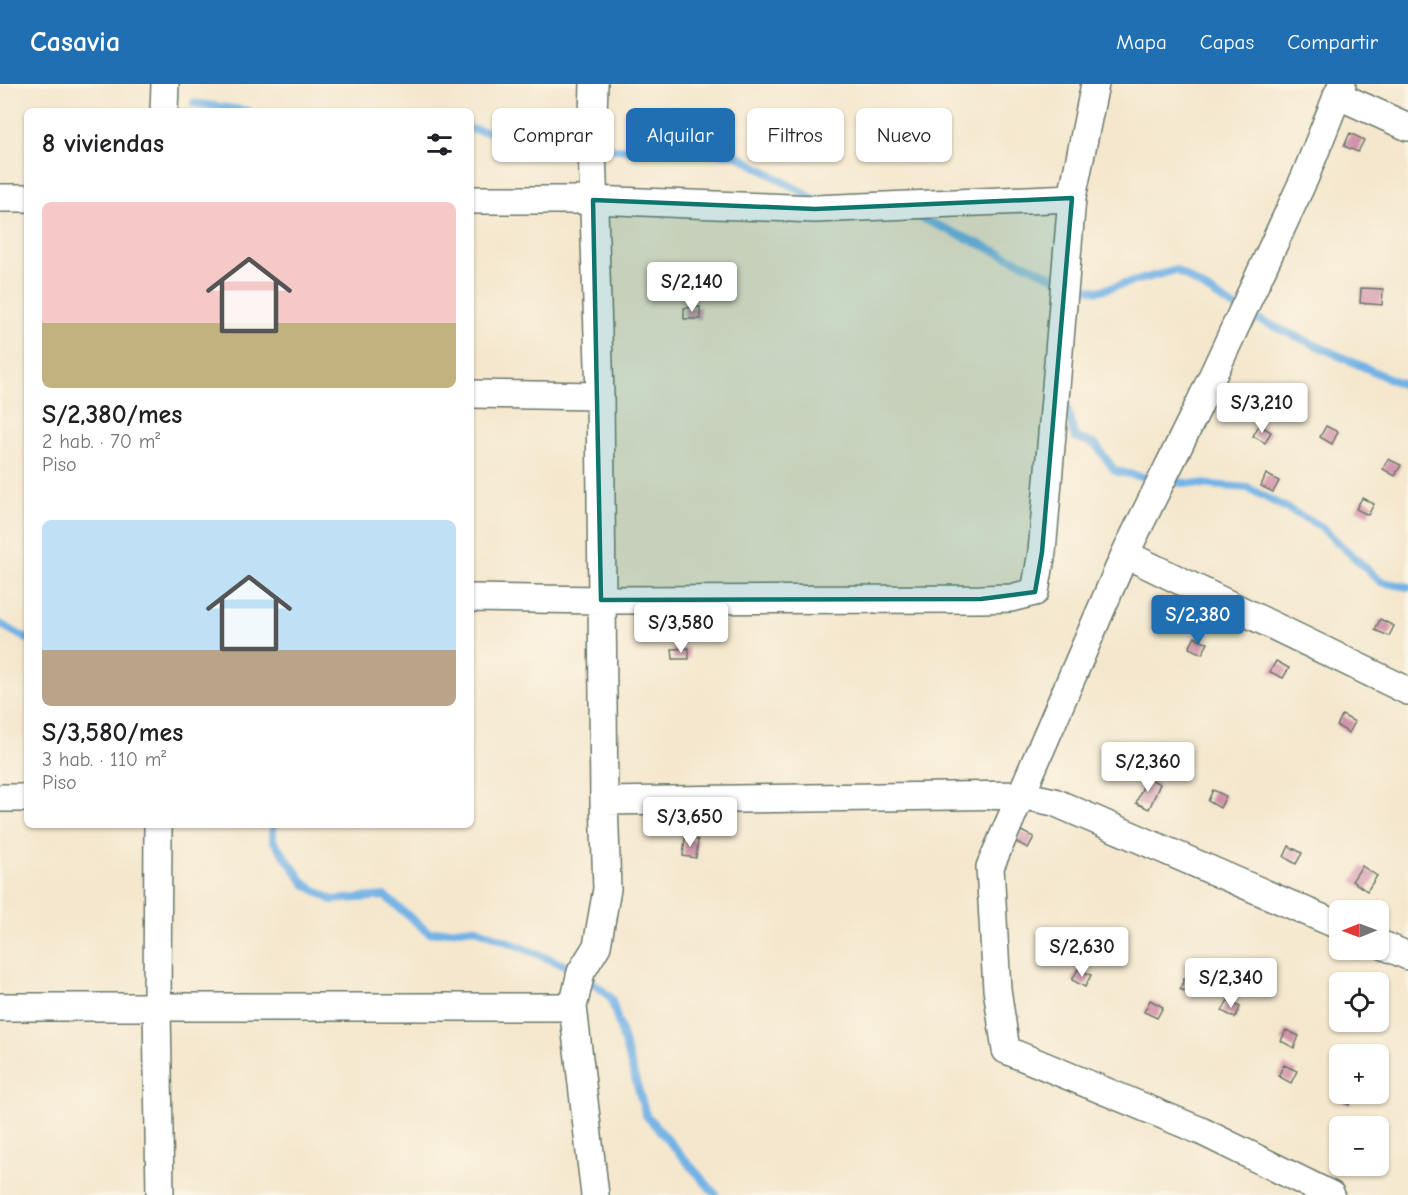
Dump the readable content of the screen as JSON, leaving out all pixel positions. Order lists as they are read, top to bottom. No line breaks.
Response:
{"north":"left","page":{"header":"Casavia","nav":["Mapa","Capas","Compartir"],"chip":["Comprar","Alquilar","Filtros","Nuevo"],"heading":"8 viviendas","list":[{"name":"S/2,380/mes","note":"2 hab. · 70 m² · Piso"},{"name":"S/3,580/mes","note":"3 hab. · 110 m² · Piso"}],"price":["S/2,140","S/3,210","S/2,380","S/3,580","S/2,360","S/3,650","S/2,630","S/2,340"],"map_buttons":["+","−"]}}
